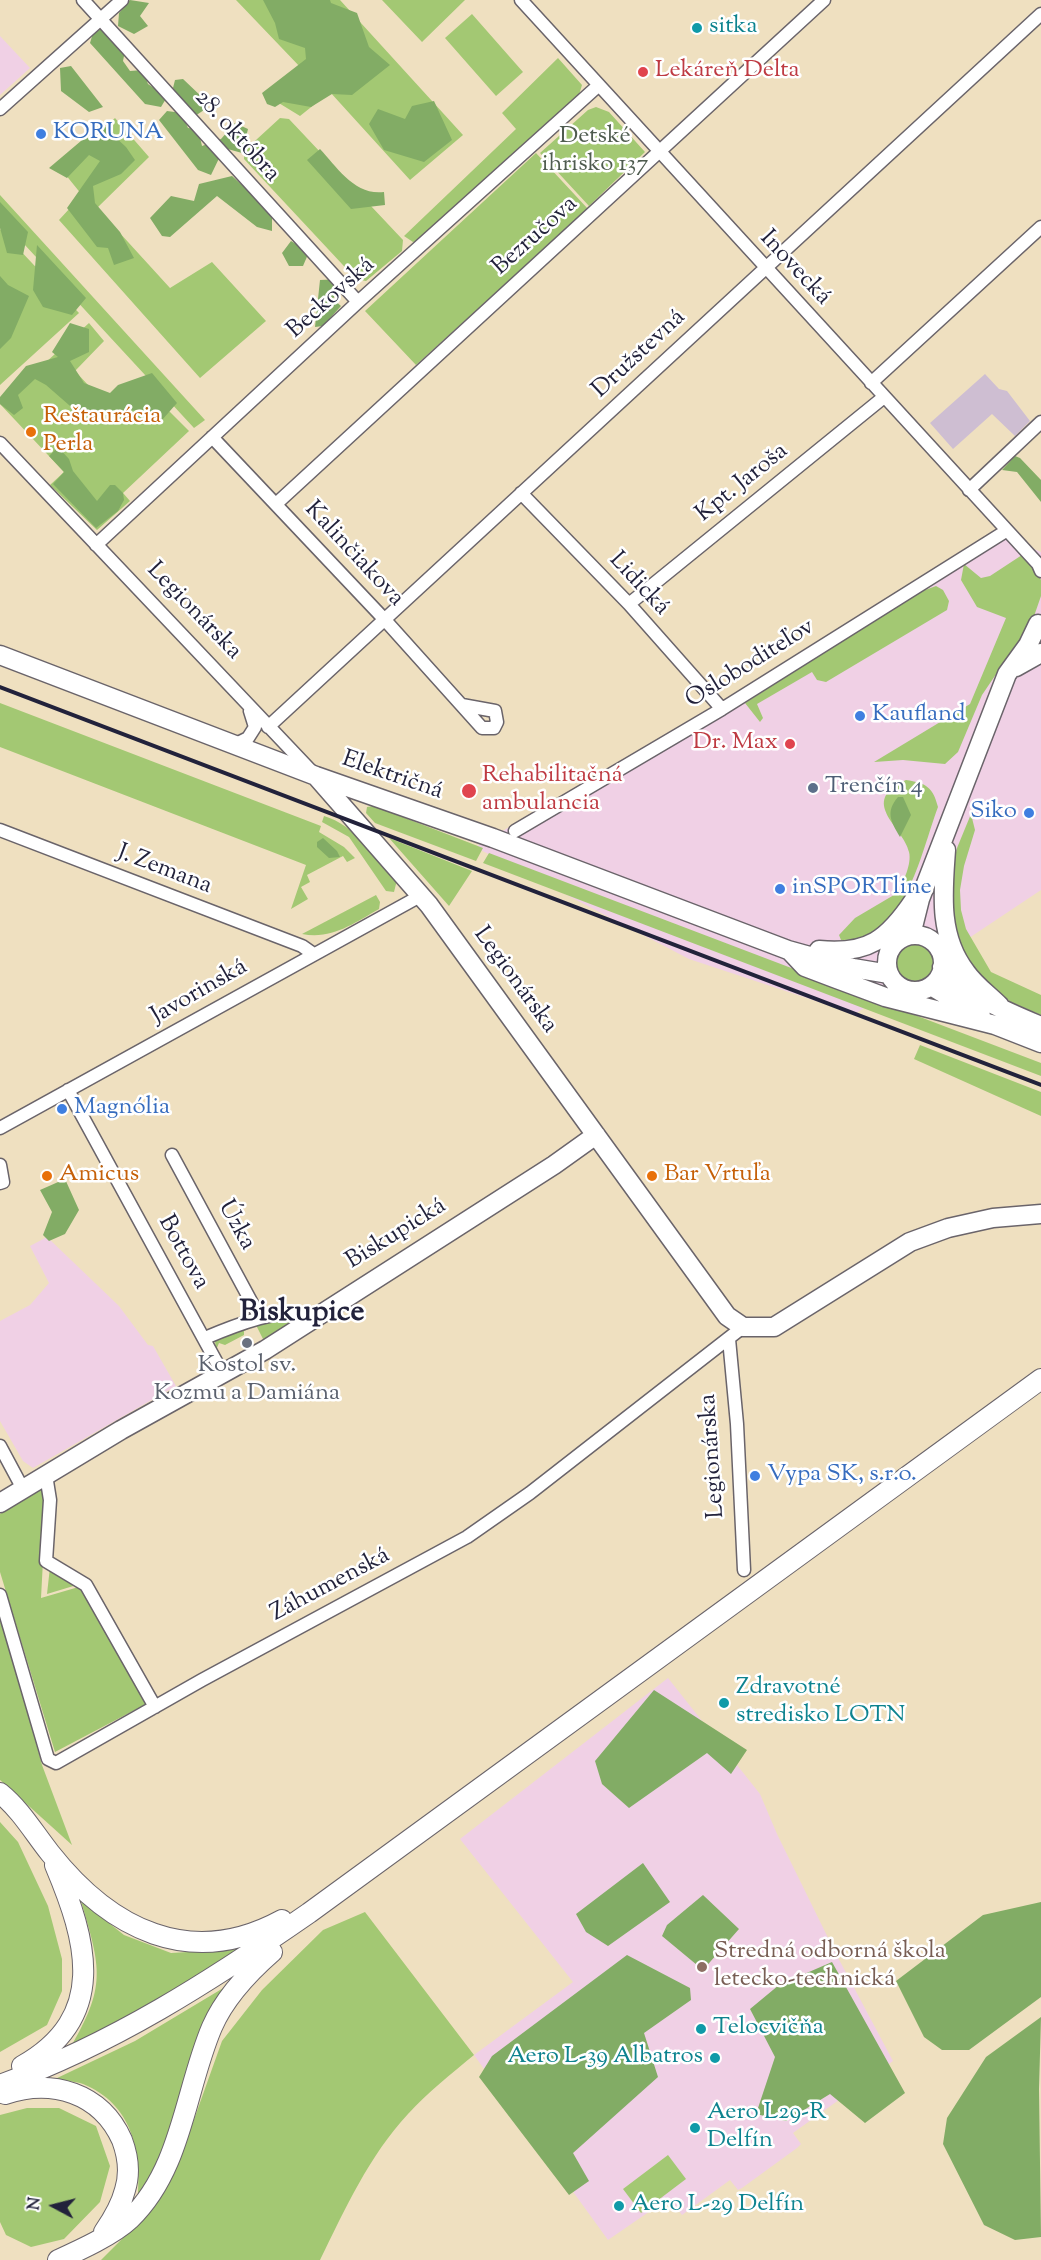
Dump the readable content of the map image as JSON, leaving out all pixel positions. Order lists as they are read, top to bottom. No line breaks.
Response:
{"streets":{"street":["28. októbra","Bezručova","Inovecká","Beckovská","Družstevná","Kpt. Jaroša","Kalinčiakova","Lidická","Legionárska","Osloboditeľov","Električná","J. Zemana","Javorinská","Úzka","Biskupická","Bottova","Záhumenská"]},"crossings":[["28. októbra","Beckovská"],["Bezručova","Inovecká"],["Bezručova","Kalinčiakova"],["Inovecká","Beckovská"],["Inovecká","Družstevná"],["Inovecká","Kpt. Jaroša"],["Inovecká","Osloboditeľov"],["Beckovská","Kalinčiakova"],["Beckovská","Legionárska"],["Družstevná","Kalinčiakova"],["Družstevná","Lidická"],["Družstevná","Legionárska"],["Kpt. Jaroša","Lidická"],["Lidická","Osloboditeľov"],["Legionárska","Električná"],["Legionárska","Javorinská"],["Legionárska","Biskupická"],["Legionárska","Záhumenská"],["J. Zemana","Javorinská"],["Javorinská","Bottova"]],"districts":["Biskupice"],"parks":["Detské ihrisko 137"],"places":["sitka","Lekáreň Delta","KORUNA","Reštaurácia Perla","Kaufland","Dr. Max","Trenčín 4","Rehabilitačná ambulancia","Siko","inSPORTline","Magnólia","Amicus","Bar Vrtuľa","Kostol sv. Kozmu a Damiána","Vypa SK, s.r.o.","Zdravotné stredisko LOTN","Stredná odborná škola letecko-technická","Telocvičňa","Aero L-39 Albatros","Aero L29-R Delfín","Aero L-29 Delfín"],"north":"left"}
